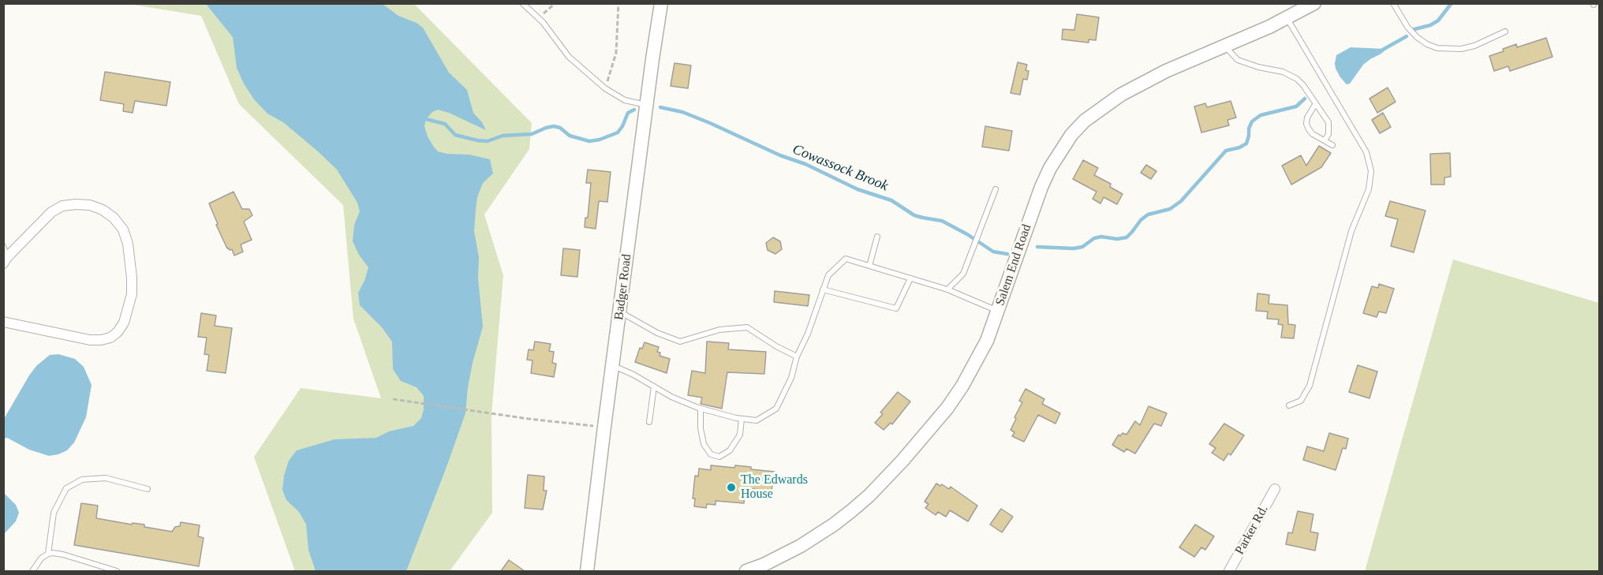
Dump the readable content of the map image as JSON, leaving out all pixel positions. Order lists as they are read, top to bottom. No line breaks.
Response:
{"streets":{"street":["Salem End Road","Badger Road","Parker Rd."]},"water":["Cowassock Brook"],"places":["The Edwards House"]}
